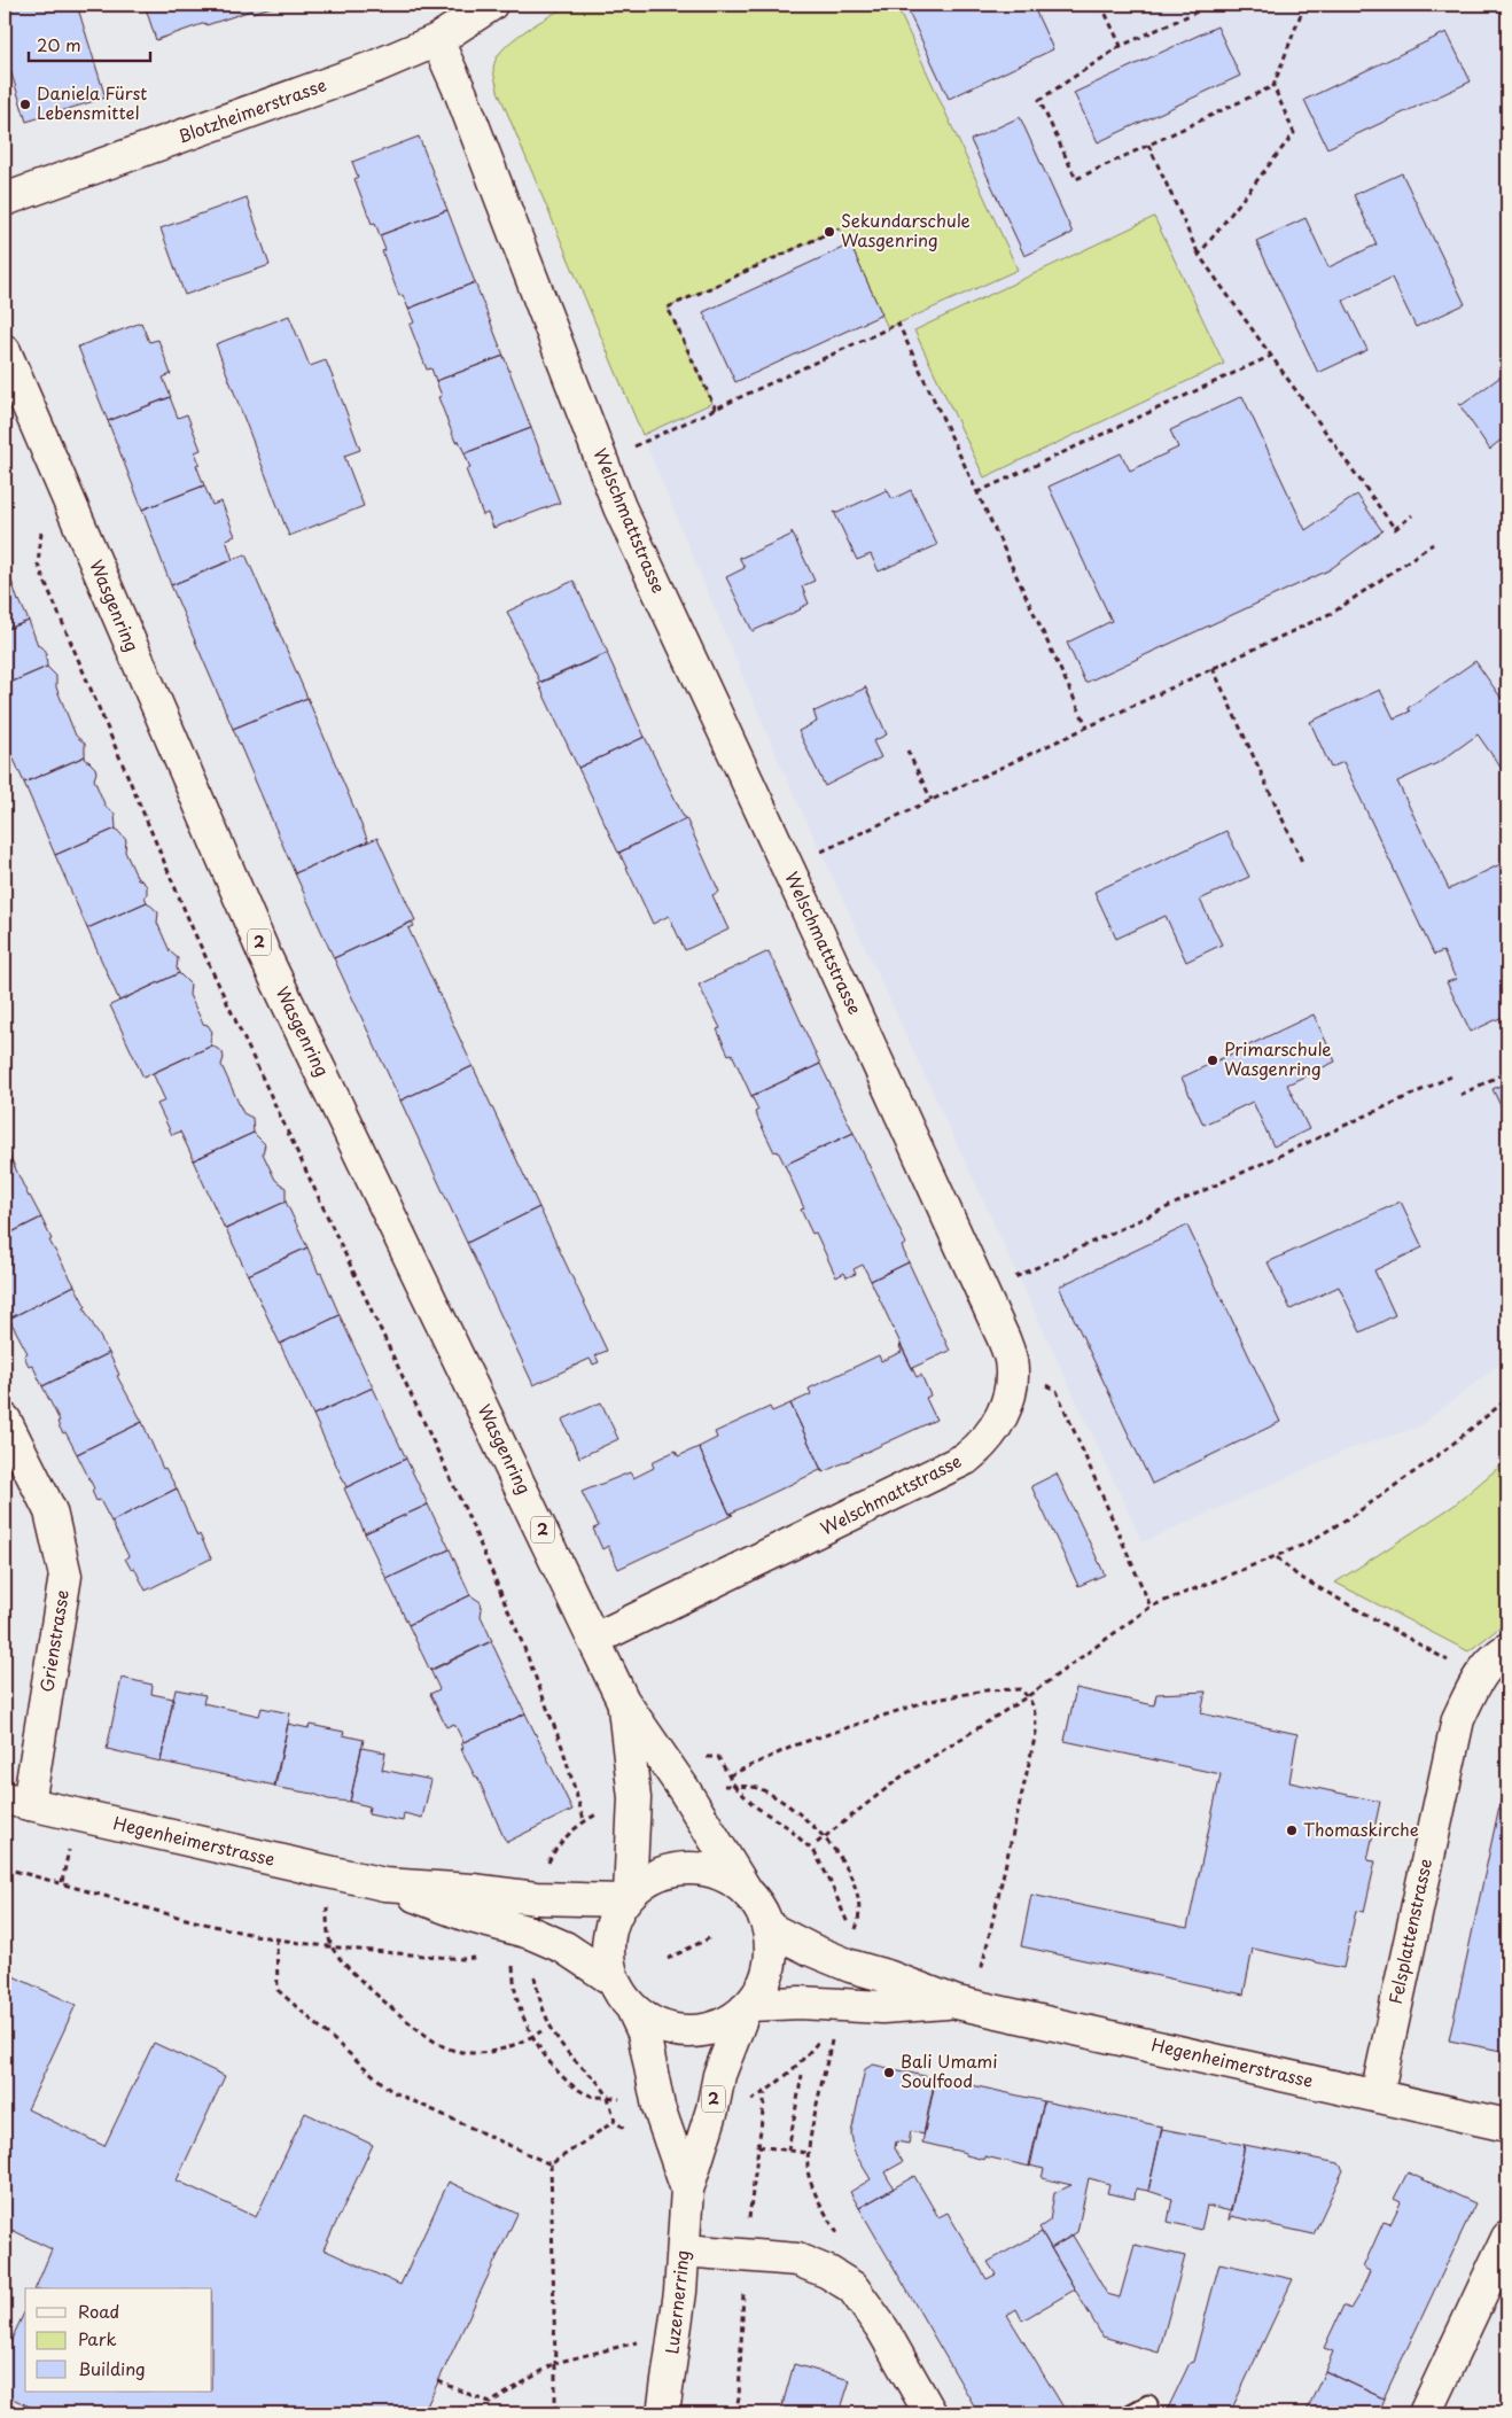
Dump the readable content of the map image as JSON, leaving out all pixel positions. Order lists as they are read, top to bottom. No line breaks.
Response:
{"streets":{"street":["Blotzheimerstrasse","Welschmattstrasse","Wasgenring","2","Grienstrasse","Hegenheimerstrasse","Felsplattenstrasse","Luzernerring"]},"crossings":[["Blotzheimerstrasse","Welschmattstrasse"],["Welschmattstrasse","Wasgenring"],["Wasgenring","Hegenheimerstrasse"],["Wasgenring","Luzernerring"],["Grienstrasse","Hegenheimerstrasse"],["Hegenheimerstrasse","Felsplattenstrasse"],["Hegenheimerstrasse","Luzernerring"]],"places":["Daniela Fürst Lebensmittel","Sekundarschule Wasgenring","Primarschule Wasgenring","Thomaskirche","Bali Umami Soulfood"],"legend":["Road","Park","Building"],"scale_bar":"20 m"}
